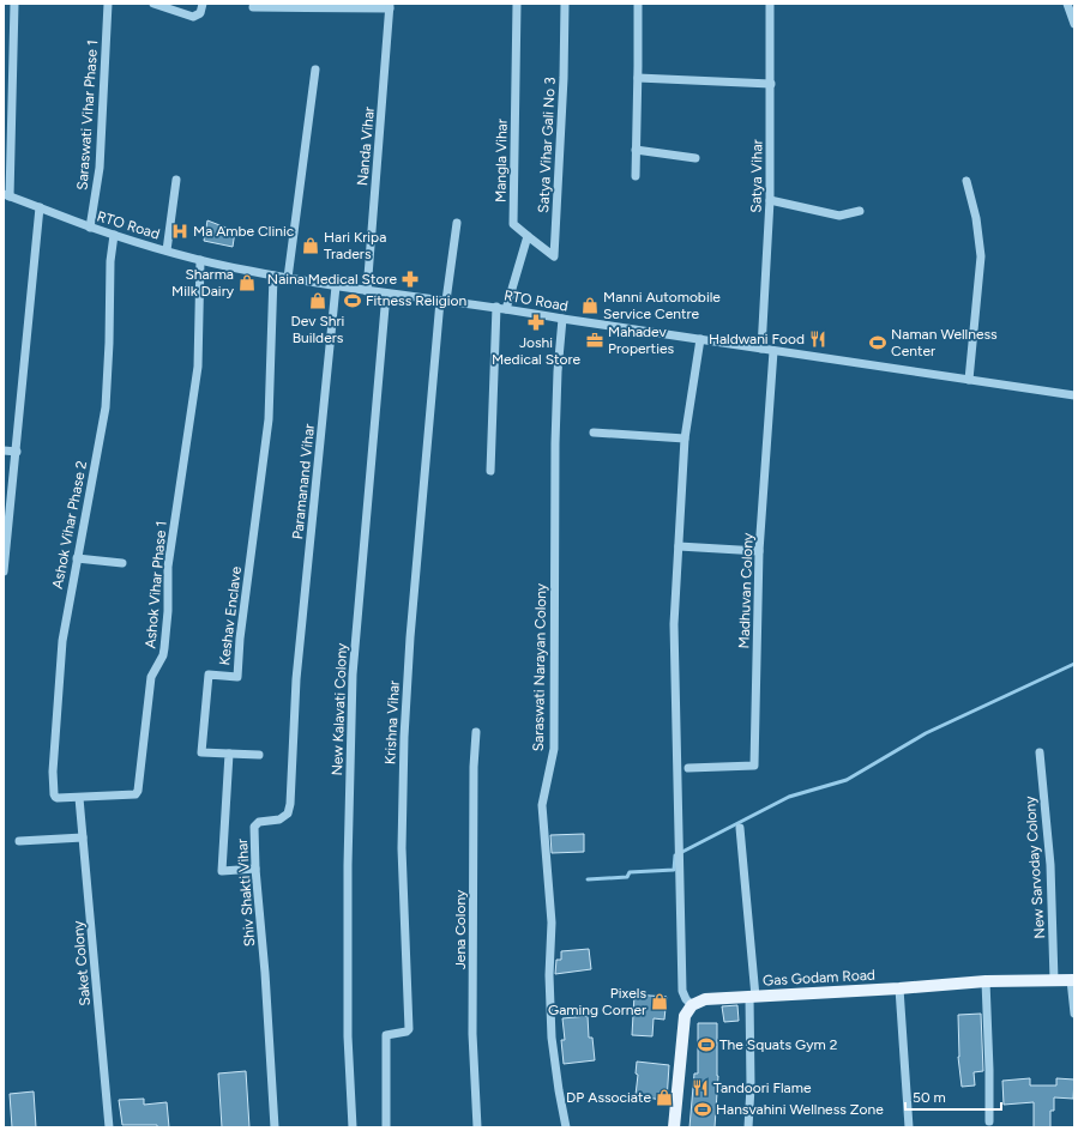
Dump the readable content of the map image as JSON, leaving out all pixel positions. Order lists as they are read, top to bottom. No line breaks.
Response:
{"streets":{"main road":["Gas Godam Road"],"street":["Saraswati Vihar Phase 1","Satya Vihar Gali No 3","Nanda Vihar","Mangla Vihar","Satya Vihar","RTO Road","Paramanand Vihar","Ashok Vihar Phase 2","Ashok Vihar Phase 1","Madhuvan Colony","Keshav Enclave","Saraswati Narayan Colony","New Kalavati Colony","Krishna Vihar","New Sarvoday Colony","Shiv Shakti Vihar","Jena Colony","Saket Colony"]},"crossings":[["Saraswati Vihar Phase 1","RTO Road"],["Satya Vihar Gali No 3","Mangla Vihar"],["Nanda Vihar","RTO Road"],["Satya Vihar","RTO Road"],["RTO Road","Paramanand Vihar"],["RTO Road","Ashok Vihar Phase 2"],["RTO Road","Ashok Vihar Phase 1"],["RTO Road","Madhuvan Colony"],["RTO Road","Keshav Enclave"],["RTO Road","Saraswati Narayan Colony"],["RTO Road","New Kalavati Colony"],["RTO Road","Krishna Vihar"],["Paramanand Vihar","Shiv Shakti Vihar"],["Ashok Vihar Phase 2","Ashok Vihar Phase 1"],["Ashok Vihar Phase 2","Saket Colony"],["Ashok Vihar Phase 1","Saket Colony"],["New Sarvoday Colony","Gas Godam Road"]],"places":{"hospital":["Ma Ambe Clinic"],"shop":["Hari Kripa Traders","Sharma Milk Dairy","Dev Shri Builders","Manni Automobile Service Centre","Pixels Gaming Corner","DP Associate"],"pharmacy":["Naina Medical Store","Joshi Medical Store"],"sports":["Fitness Religion","Naman Wellness Center","The Squats Gym 2","Hansvahini Wellness Zone"],"restaurant":["Haldwani Food","Tandoori Flame"],"office":["Mahadev Properties"]},"scale_bar":"50 m"}
